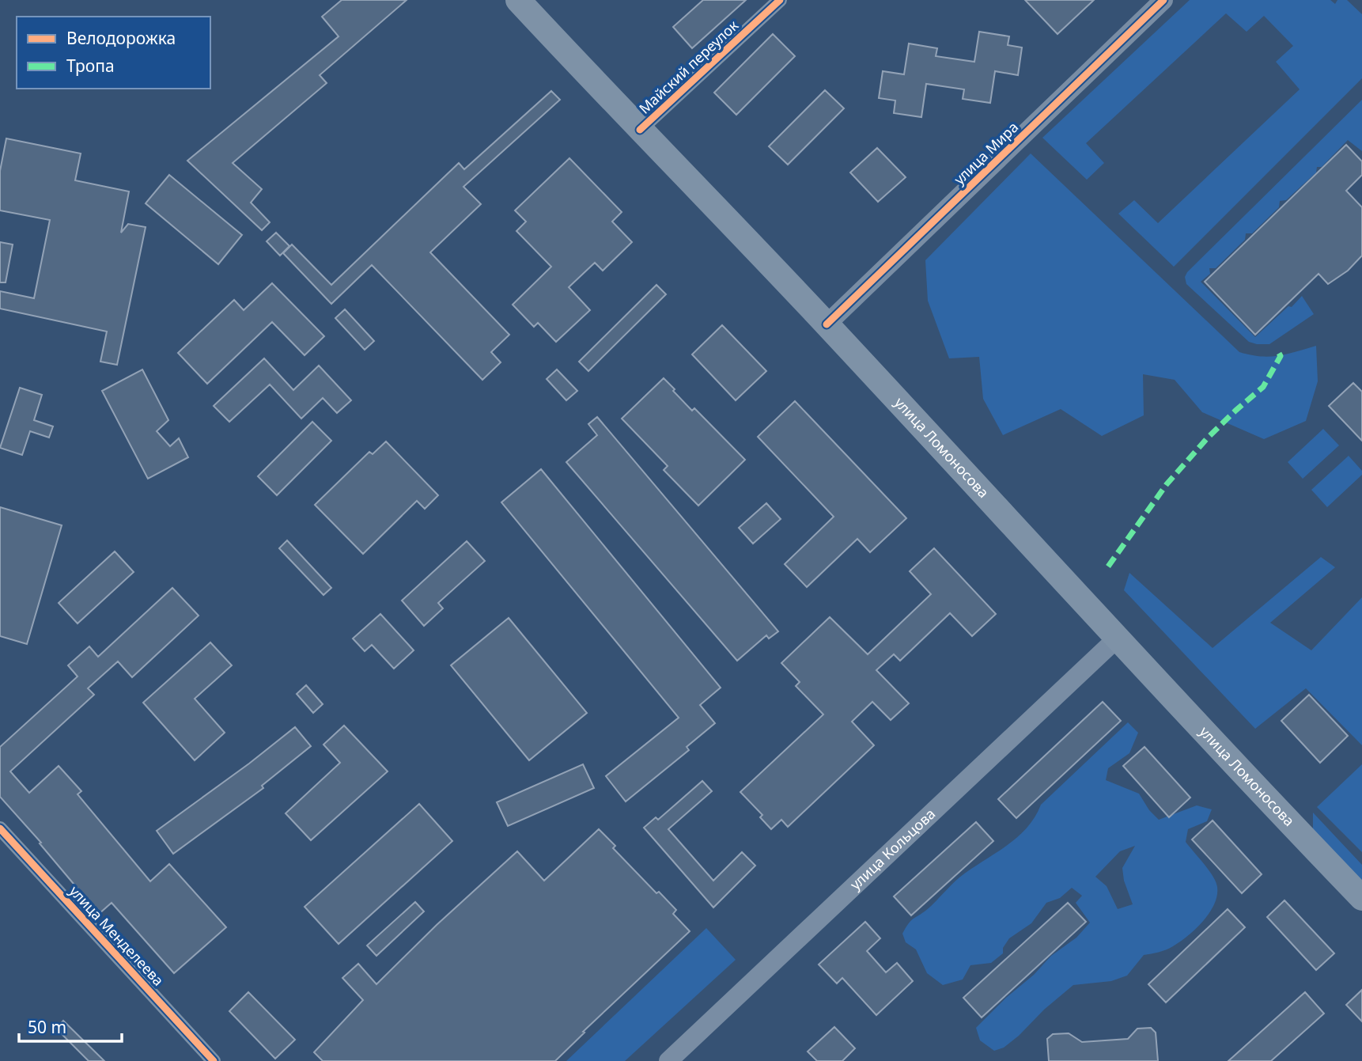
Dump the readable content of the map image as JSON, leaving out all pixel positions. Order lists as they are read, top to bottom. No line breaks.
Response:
{"streets":{"highway":["улица Ломоносова"],"main road":["улица Мира","улица Кольцова"],"street":["Майский переулок","улица Менделеева"]},"crossings":[["Майский переулок","улица Ломоносова"],["улица Мира","улица Ломоносова"],["улица Ломоносова","улица Кольцова"]],"legend":["Велодорожка","Тропа"],"scale_bar":"50 m"}
